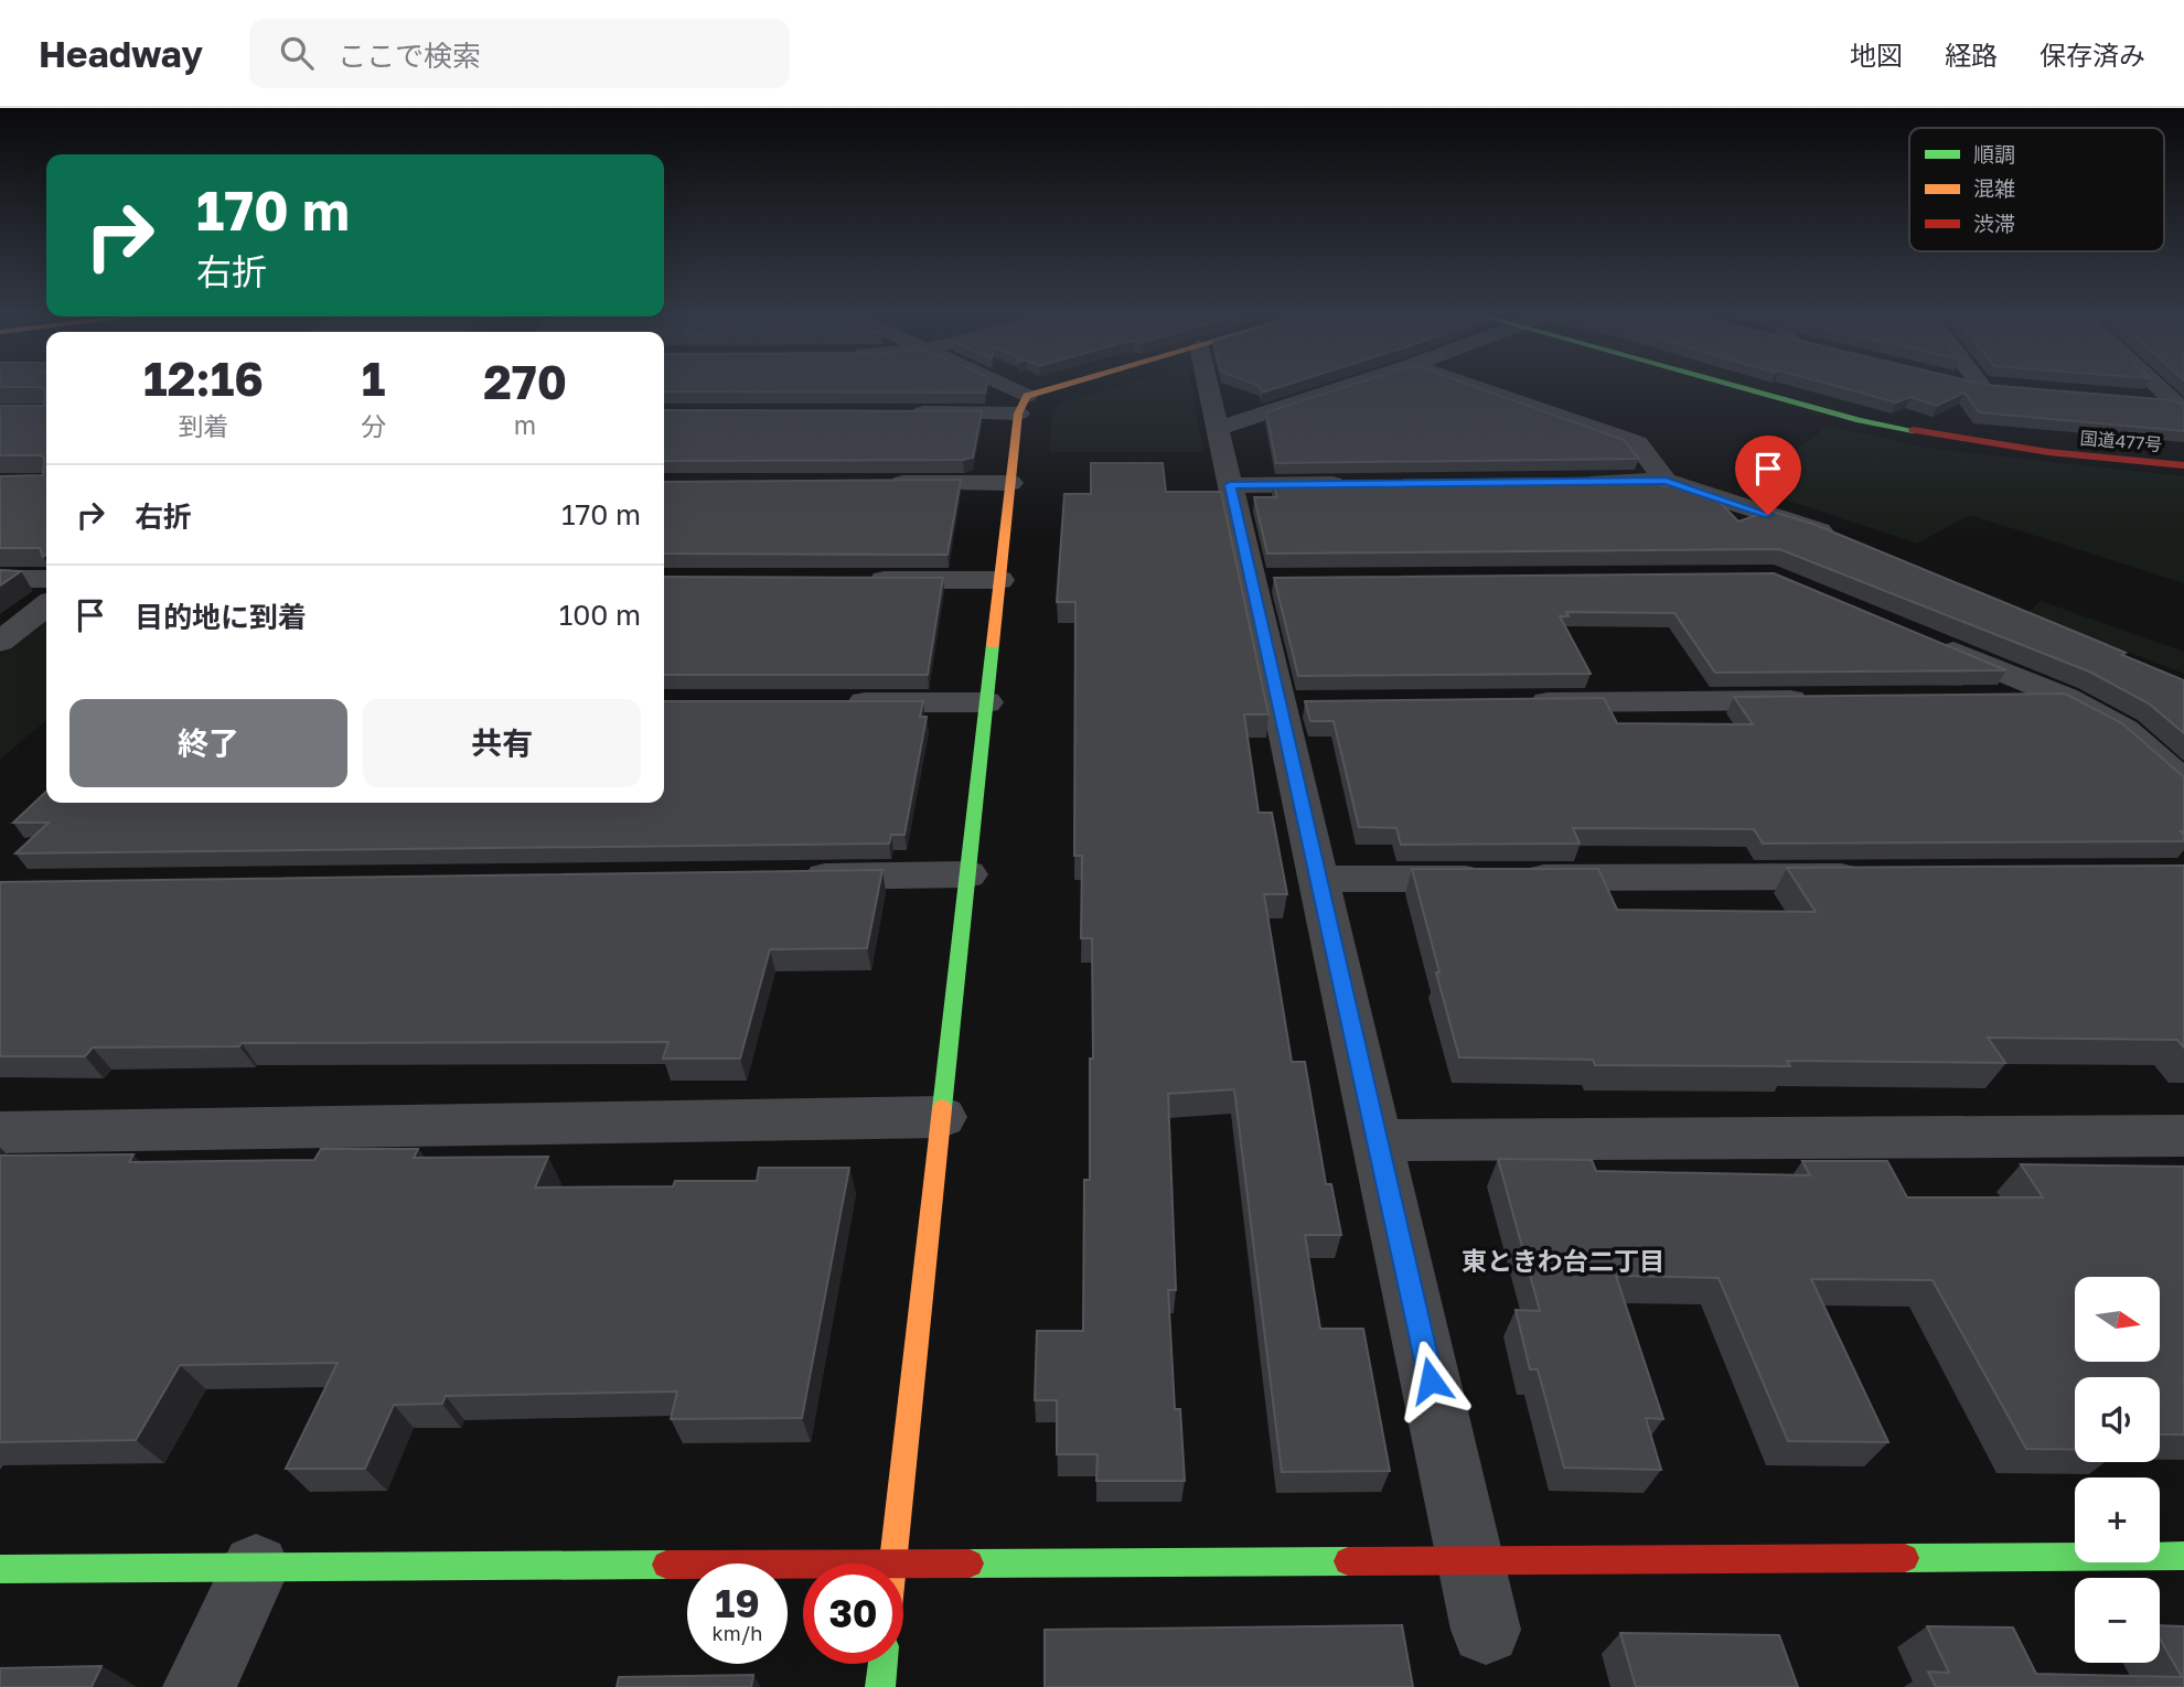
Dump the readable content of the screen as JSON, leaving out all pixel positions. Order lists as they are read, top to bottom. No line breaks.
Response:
{"streets":{"main road":["国道477号"]},"districts":["東ときわ台二丁目"],"legend":["順調","混雑","渋滞"],"north":"right","page":{"header":"Headway","search":"ここで検索","nav":["地図","経路","保存済み"],"turn":["170 m","右折"],"eta":["12:16","到着","1","分","270","m"],"list":[{"name":"右折","value":"170 m"},{"name":"目的地に到着","value":"100 m"}],"buttons":["終了","共有"],"map_buttons":["+","−"],"speed":"19 km/h","limit":"30"}}
